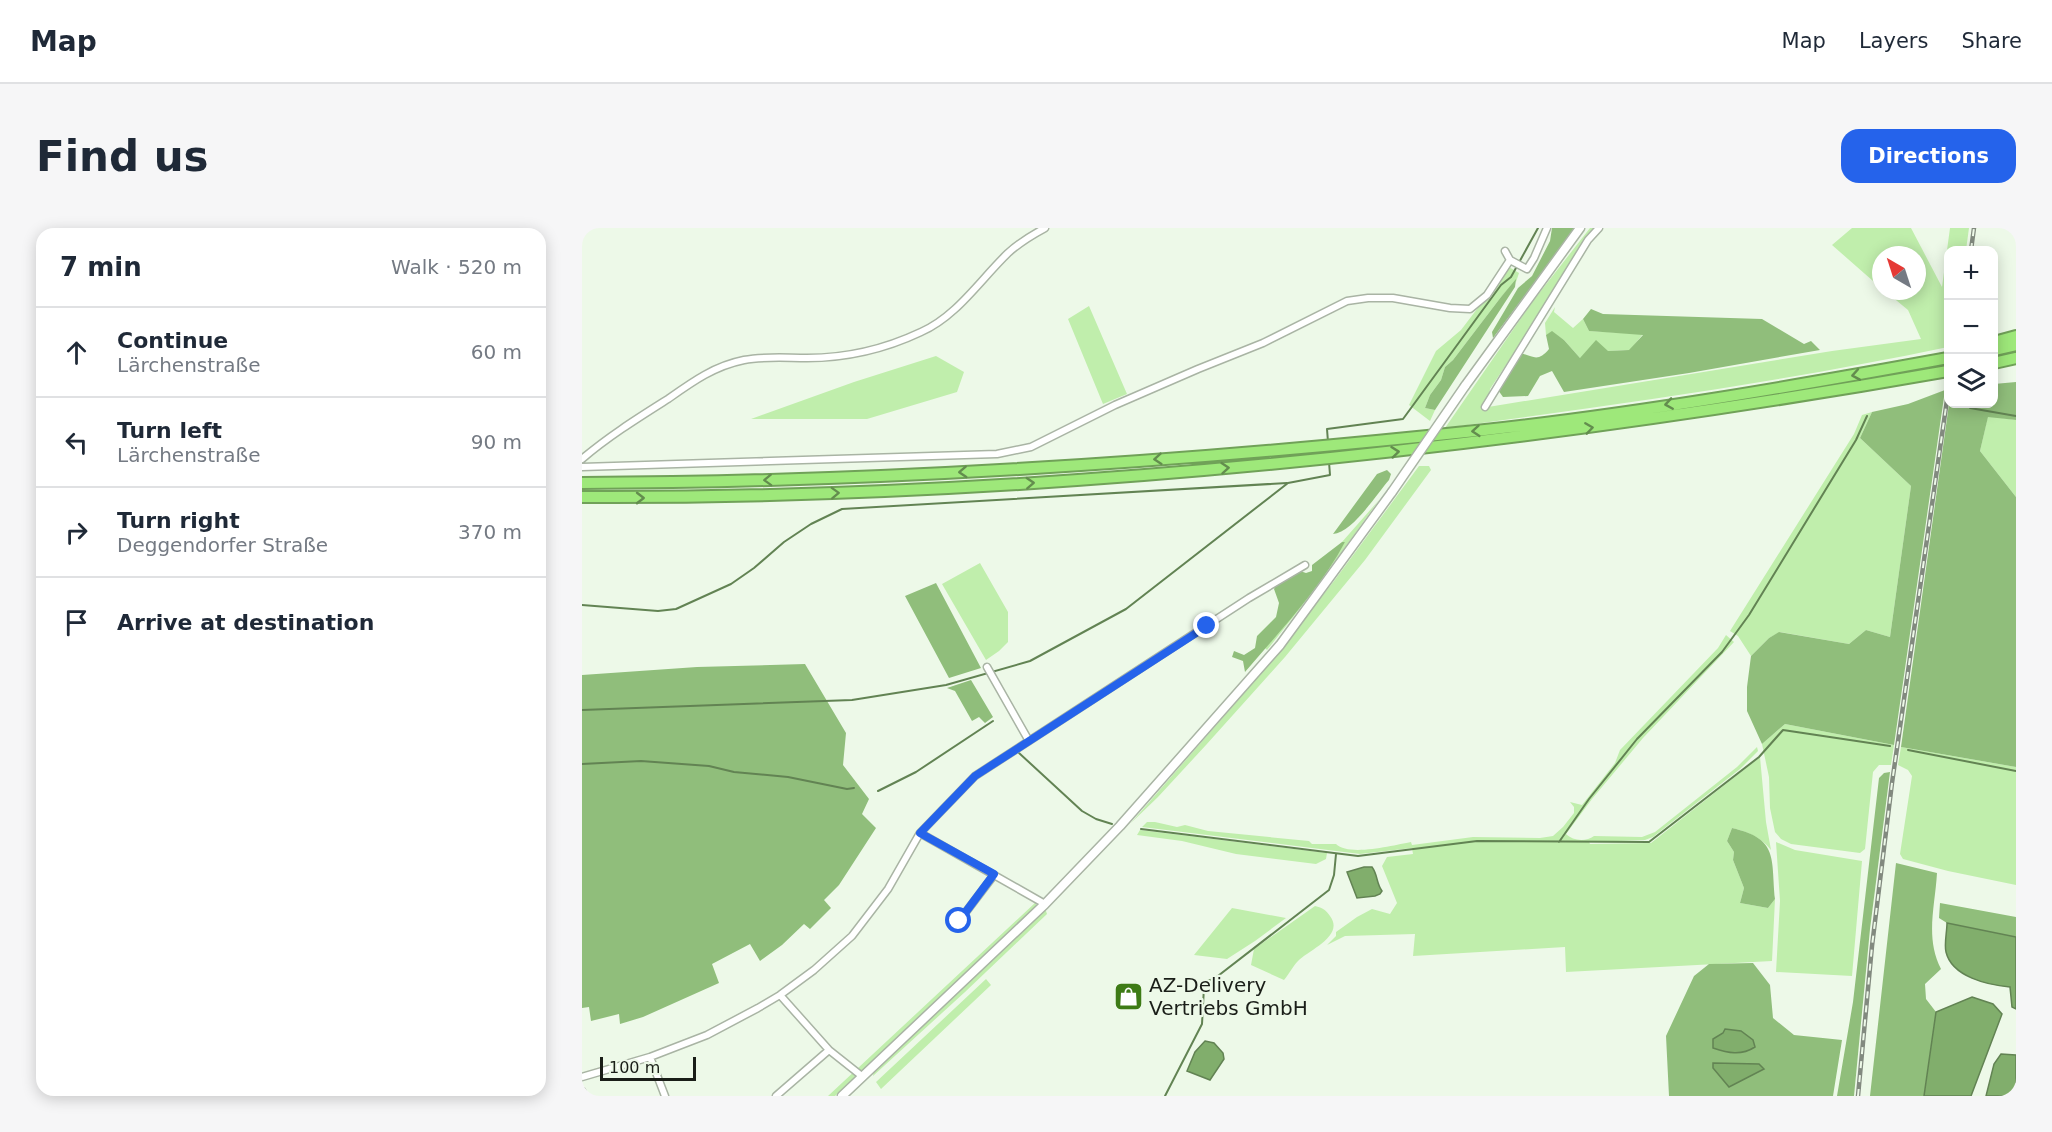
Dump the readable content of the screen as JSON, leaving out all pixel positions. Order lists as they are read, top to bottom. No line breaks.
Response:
{"places":{"shop":["AZ-Delivery Vertriebs GmbH"]},"scale_bar":"100 m","north":"top left","page":{"header":"Map","nav":["Map","Layers","Share"],"buttons":"Directions","title":"Find us","heading":["7 min","Walk · 520 m"],"map_buttons":["+","−"],"list":[["Continue","Lärchenstraße","60 m"],["Turn left","Lärchenstraße","90 m"],["Turn right","Deggendorfer Straße","370 m"],"Arrive at destination"],"scale":"100 m"}}
